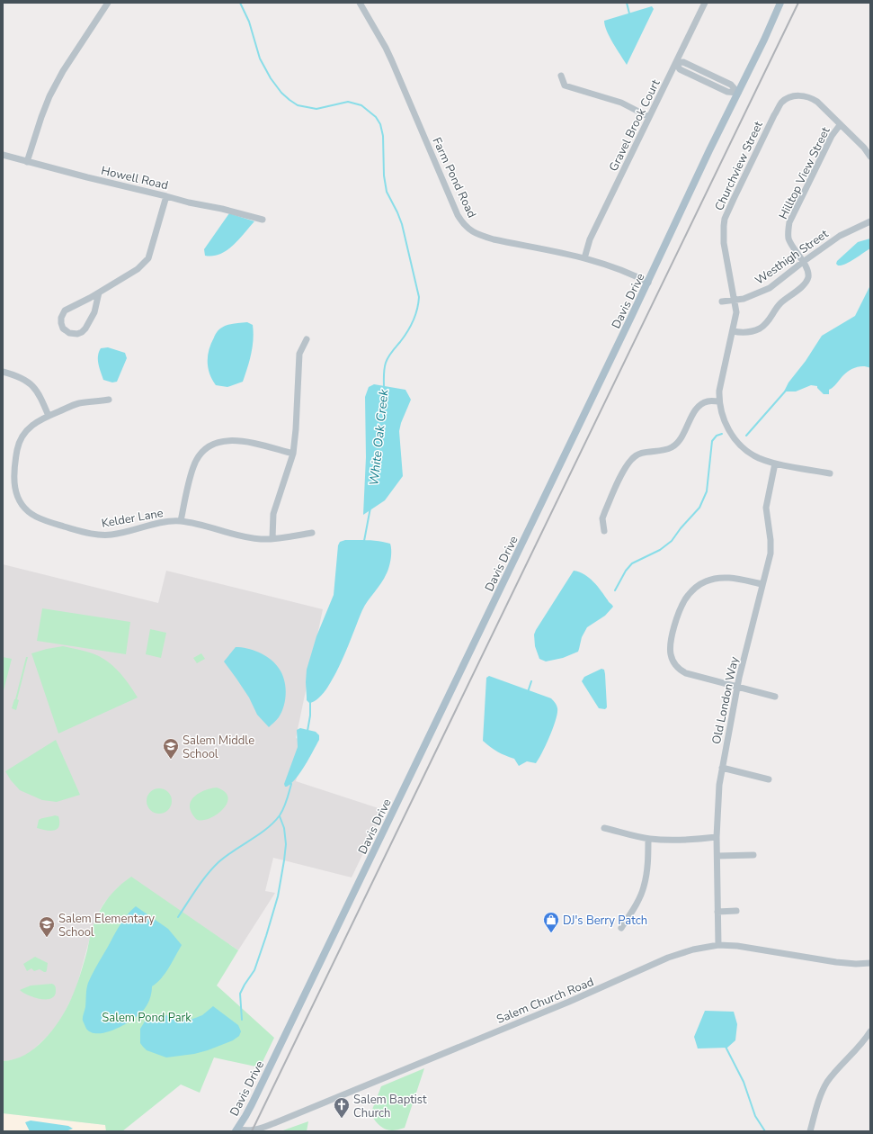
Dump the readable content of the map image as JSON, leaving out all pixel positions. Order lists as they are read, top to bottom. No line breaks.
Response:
{"streets":{"main road":["Davis Drive"],"street":["Gravel Brook Court","Churchview Street","Hilltop View Street","Howell Road","Farm Pond Road","Westhigh Street","Kelder Lane","Old London Way","Salem Church Road"]},"crossings":[["Gravel Brook Court","Farm Pond Road"],["Churchview Street","Hilltop View Street"],["Churchview Street","Westhigh Street"],["Churchview Street","Old London Way"],["Hilltop View Street","Westhigh Street"],["Farm Pond Road","Davis Drive"],["Davis Drive","Salem Church Road"],["Old London Way","Salem Church Road"]],"water":["White Oak Creek"],"parks":["Salem Pond Park"],"places":{"school or university":["Salem Middle School","Salem Elementary School"],"shop":["DJ's Berry Patch"],"church":["Salem Baptist Church"]}}
